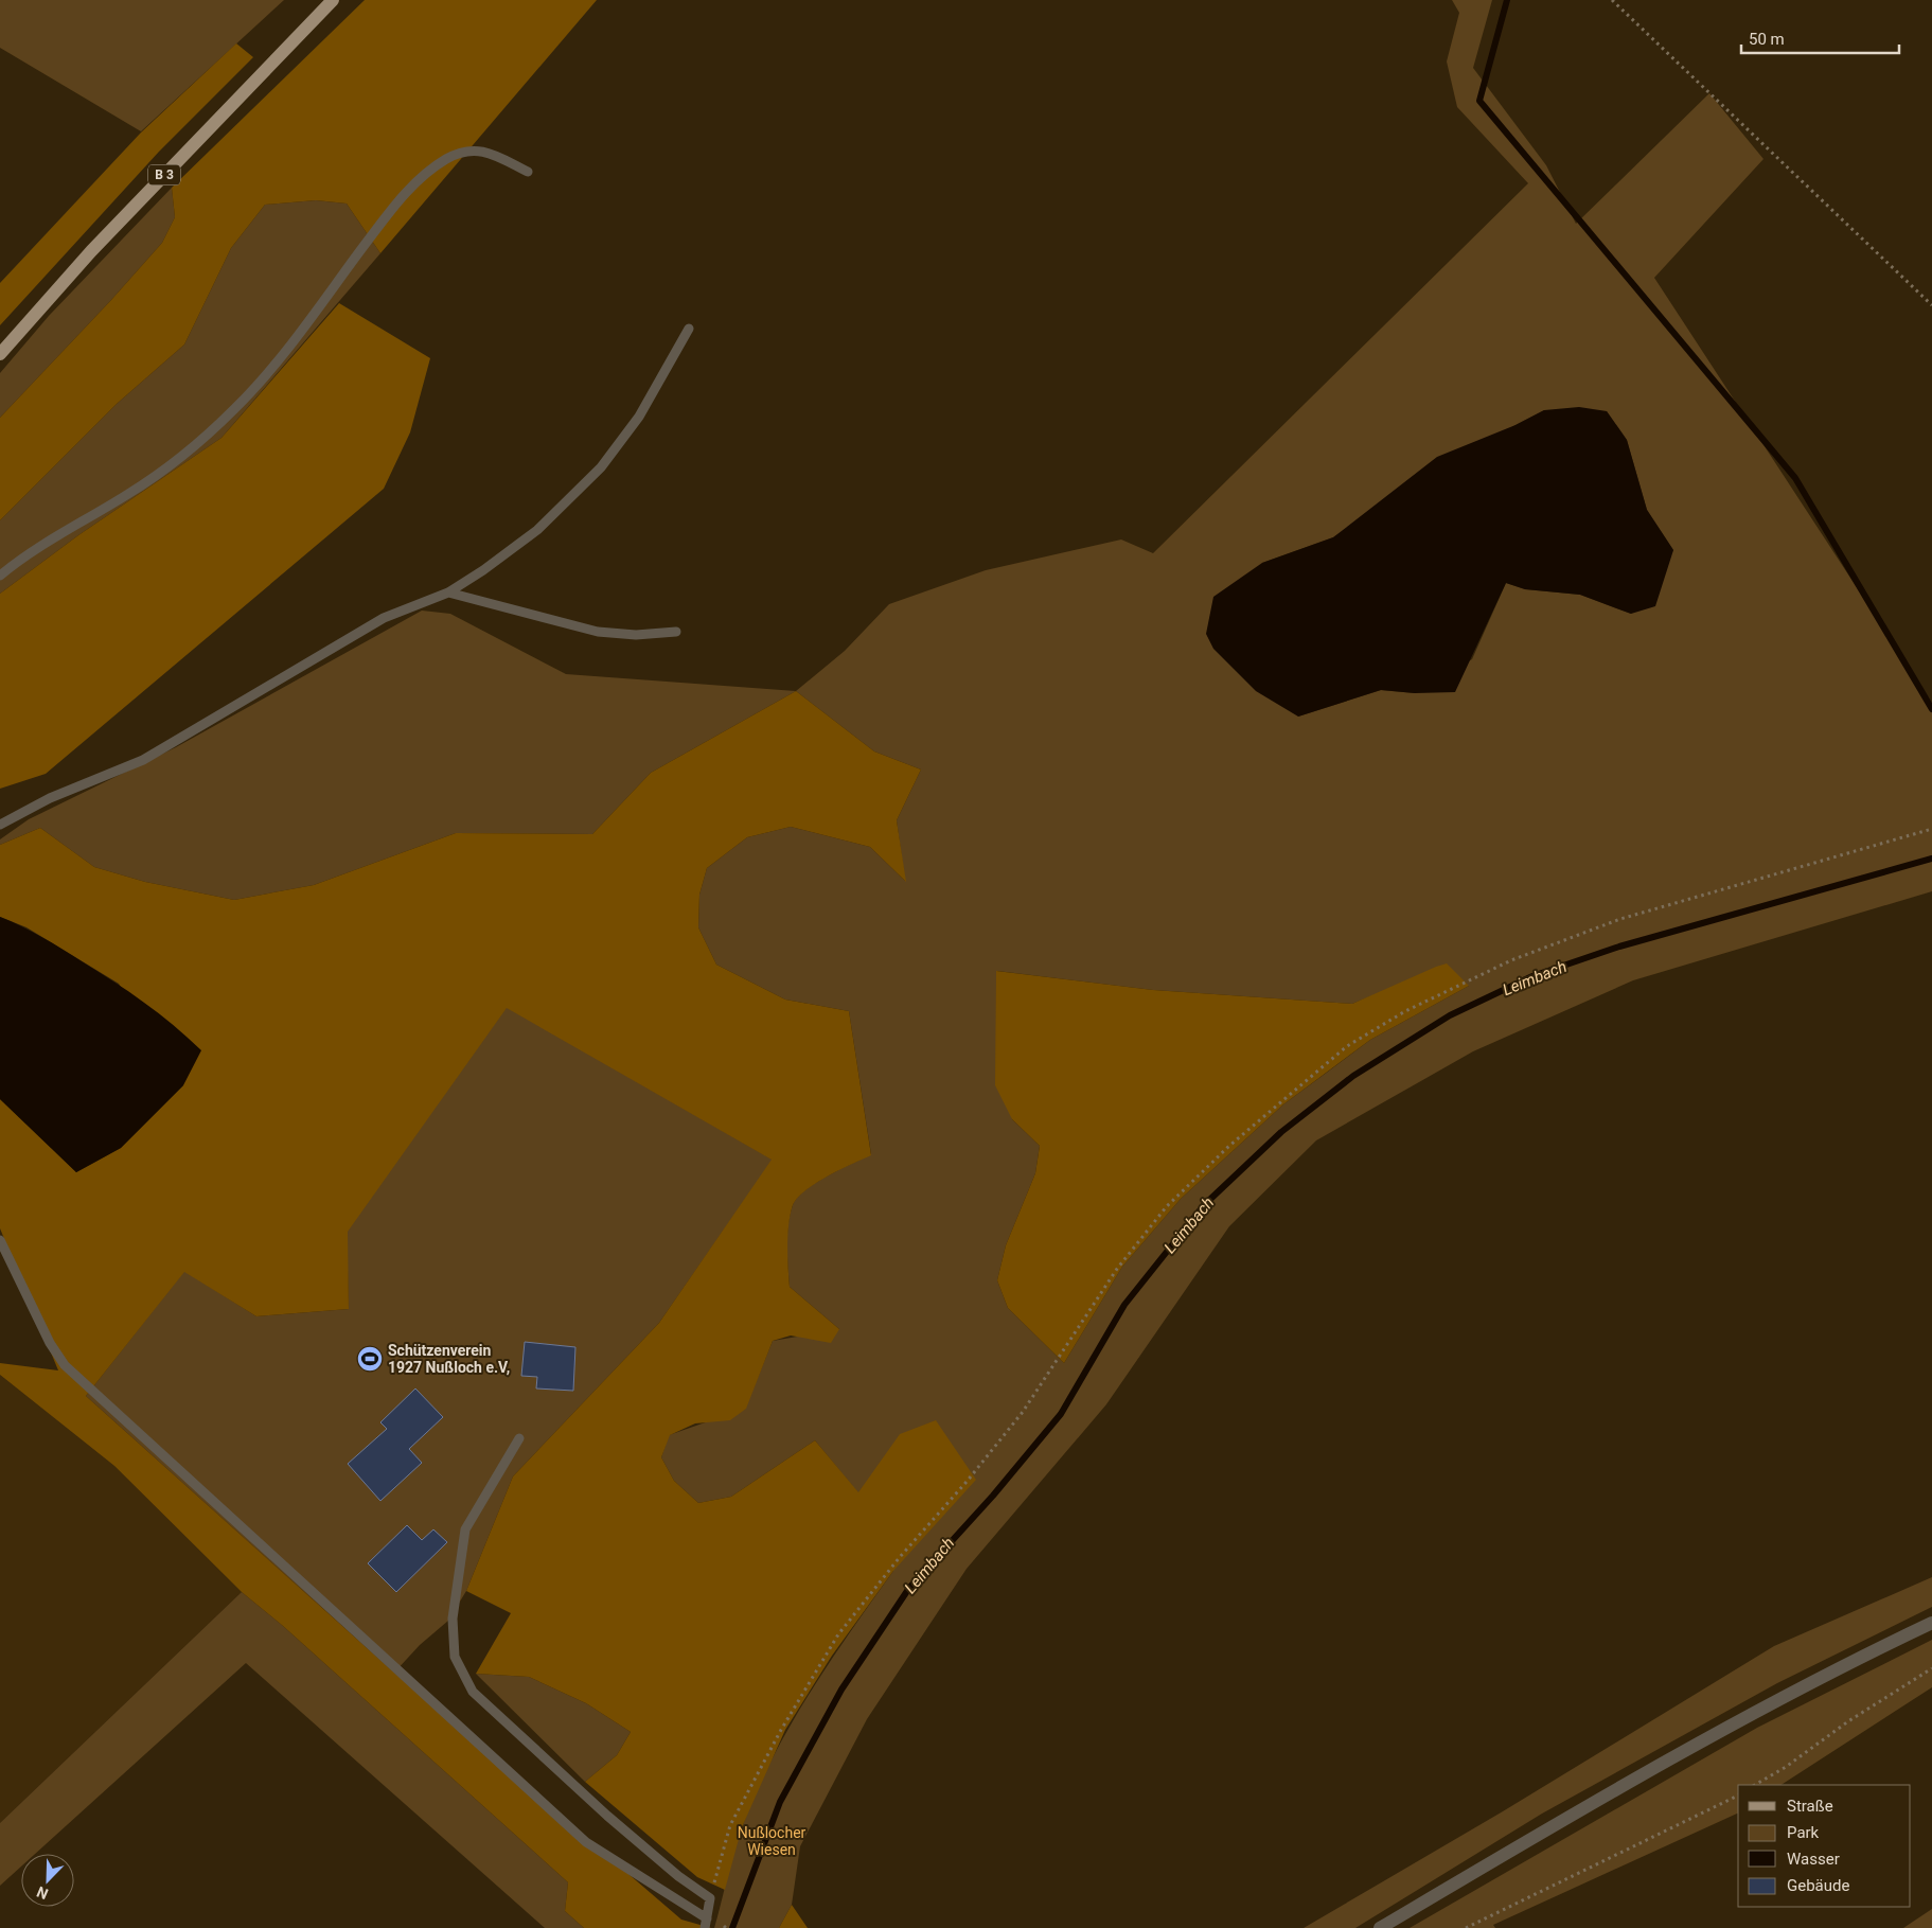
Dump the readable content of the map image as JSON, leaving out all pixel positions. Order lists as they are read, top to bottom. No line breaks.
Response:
{"streets":{"main road":["B 3"]},"water":["Leimbach"],"parks":["Nußlocher Wiesen"],"places":{"sports":["Schützenverein 1927 Nußloch e.V,"]},"legend":["Straße","Park","Wasser","Gebäude"],"scale_bar":"50 m","north":"bottom left"}
